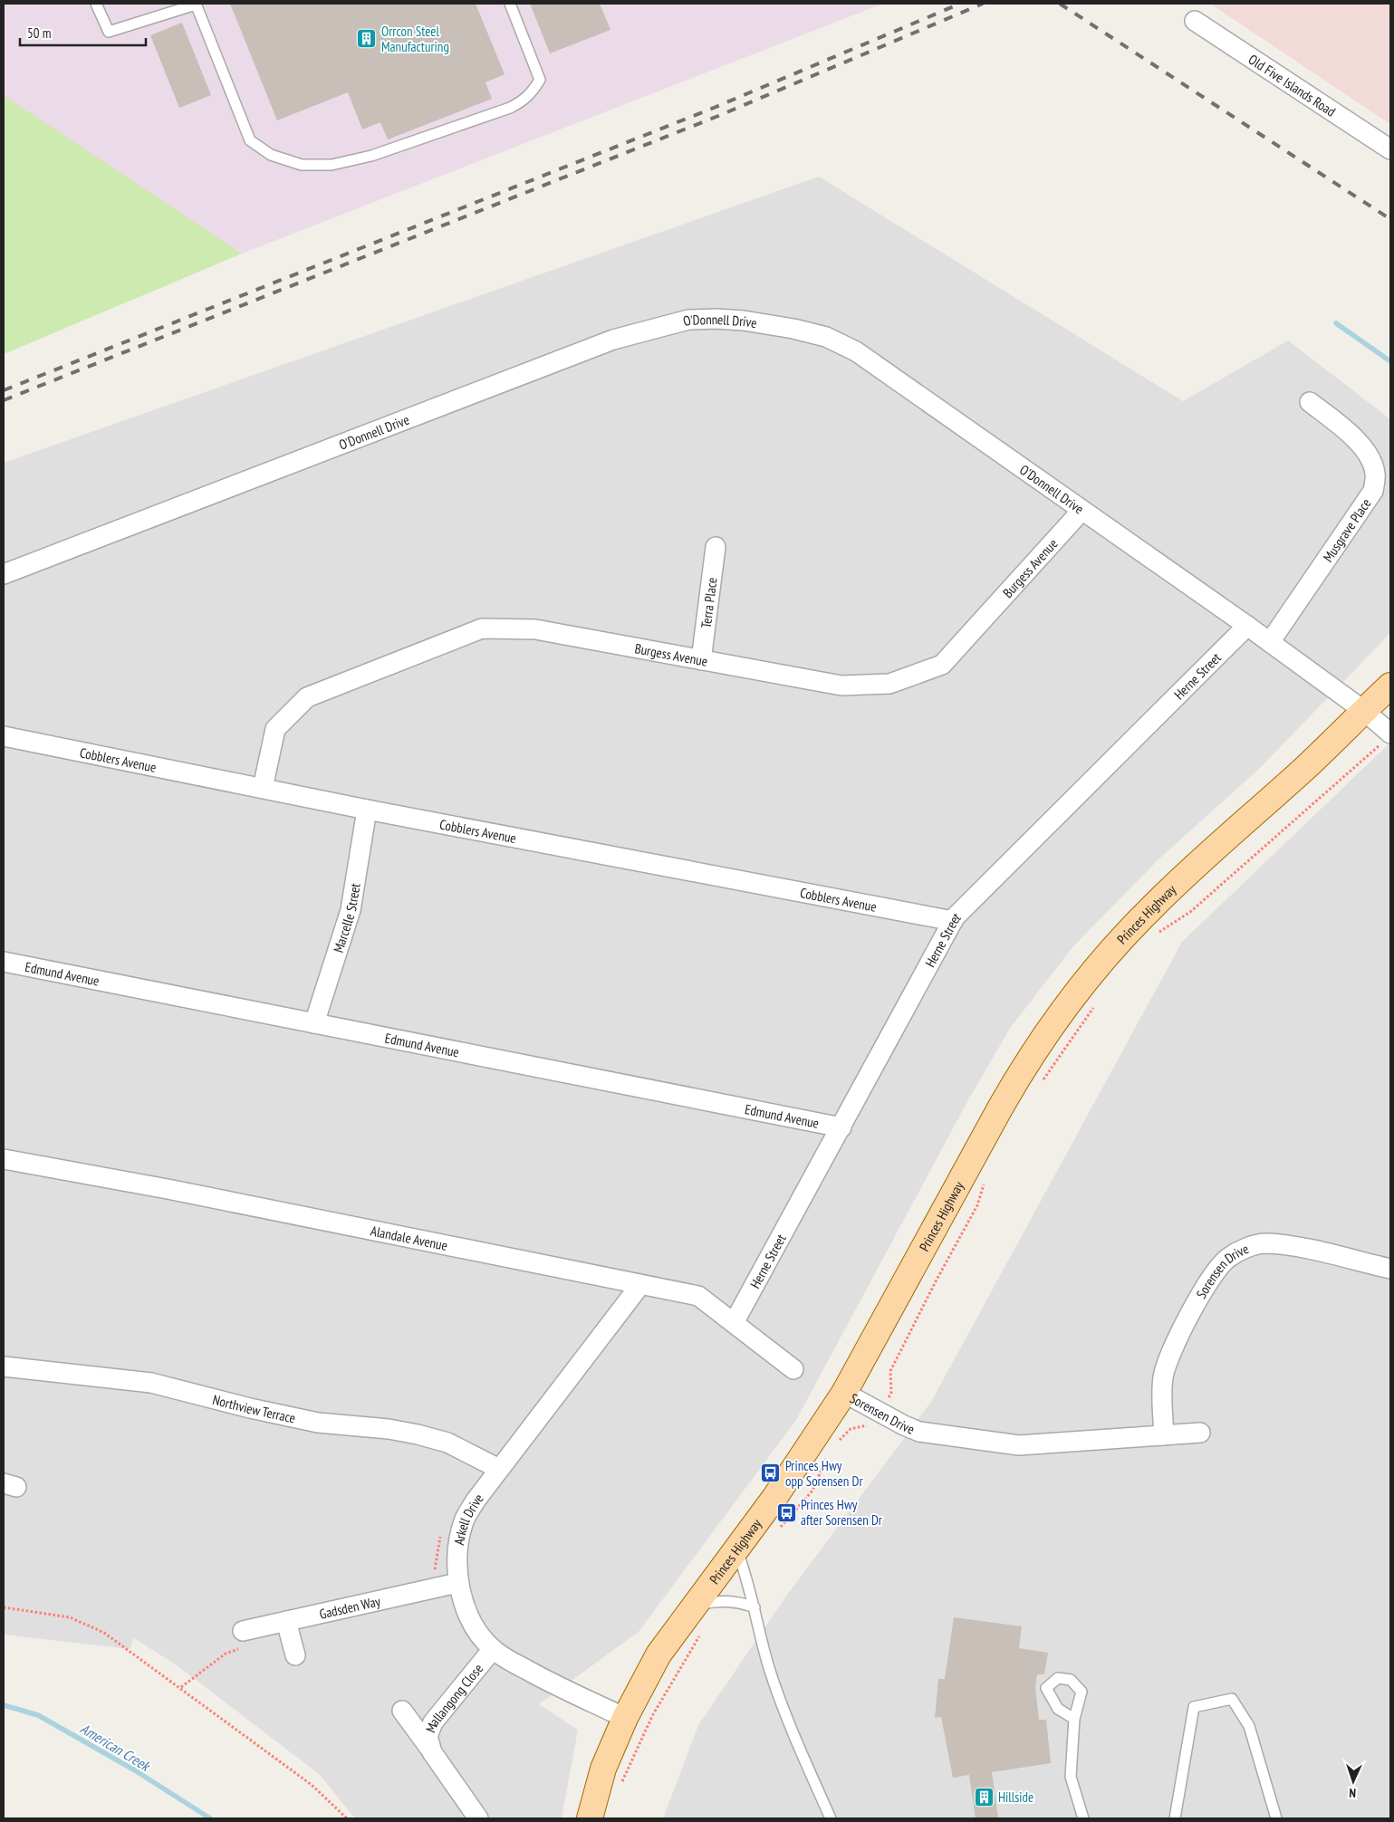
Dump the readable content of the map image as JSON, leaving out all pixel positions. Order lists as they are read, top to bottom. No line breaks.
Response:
{"streets":{"main road":["Princes Highway"],"street":["Old Five Islands Road","O'Donnell Drive","Musgrave Place","Burgess Avenue","Terra Place","Herne Street","Cobblers Avenue","Marcelle Street","Edmund Avenue","Alandale Avenue","Sorensen Drive","Northview Terrace","Arkell Drive","Gadsden Way","Mallangong Close"]},"crossings":[["O'Donnell Drive","Musgrave Place"],["O'Donnell Drive","Burgess Avenue"],["O'Donnell Drive","Herne Street"],["O'Donnell Drive","Princes Highway"],["Burgess Avenue","Terra Place"],["Burgess Avenue","Cobblers Avenue"],["Herne Street","Cobblers Avenue"],["Herne Street","Edmund Avenue"],["Herne Street","Alandale Avenue"],["Cobblers Avenue","Marcelle Street"],["Princes Highway","Sorensen Drive"],["Princes Highway","Arkell Drive"],["Marcelle Street","Edmund Avenue"],["Alandale Avenue","Arkell Drive"],["Northview Terrace","Arkell Drive"],["Arkell Drive","Gadsden Way"],["Arkell Drive","Mallangong Close"]],"water":["American Creek"],"places":{"building":["Orrcon Steel Manufacturing","Hillside"],"bus stop":["Princes Hwy opp Sorensen Dr","Princes Hwy after Sorensen Dr"]},"scale_bar":"50 m","north":"bottom"}
